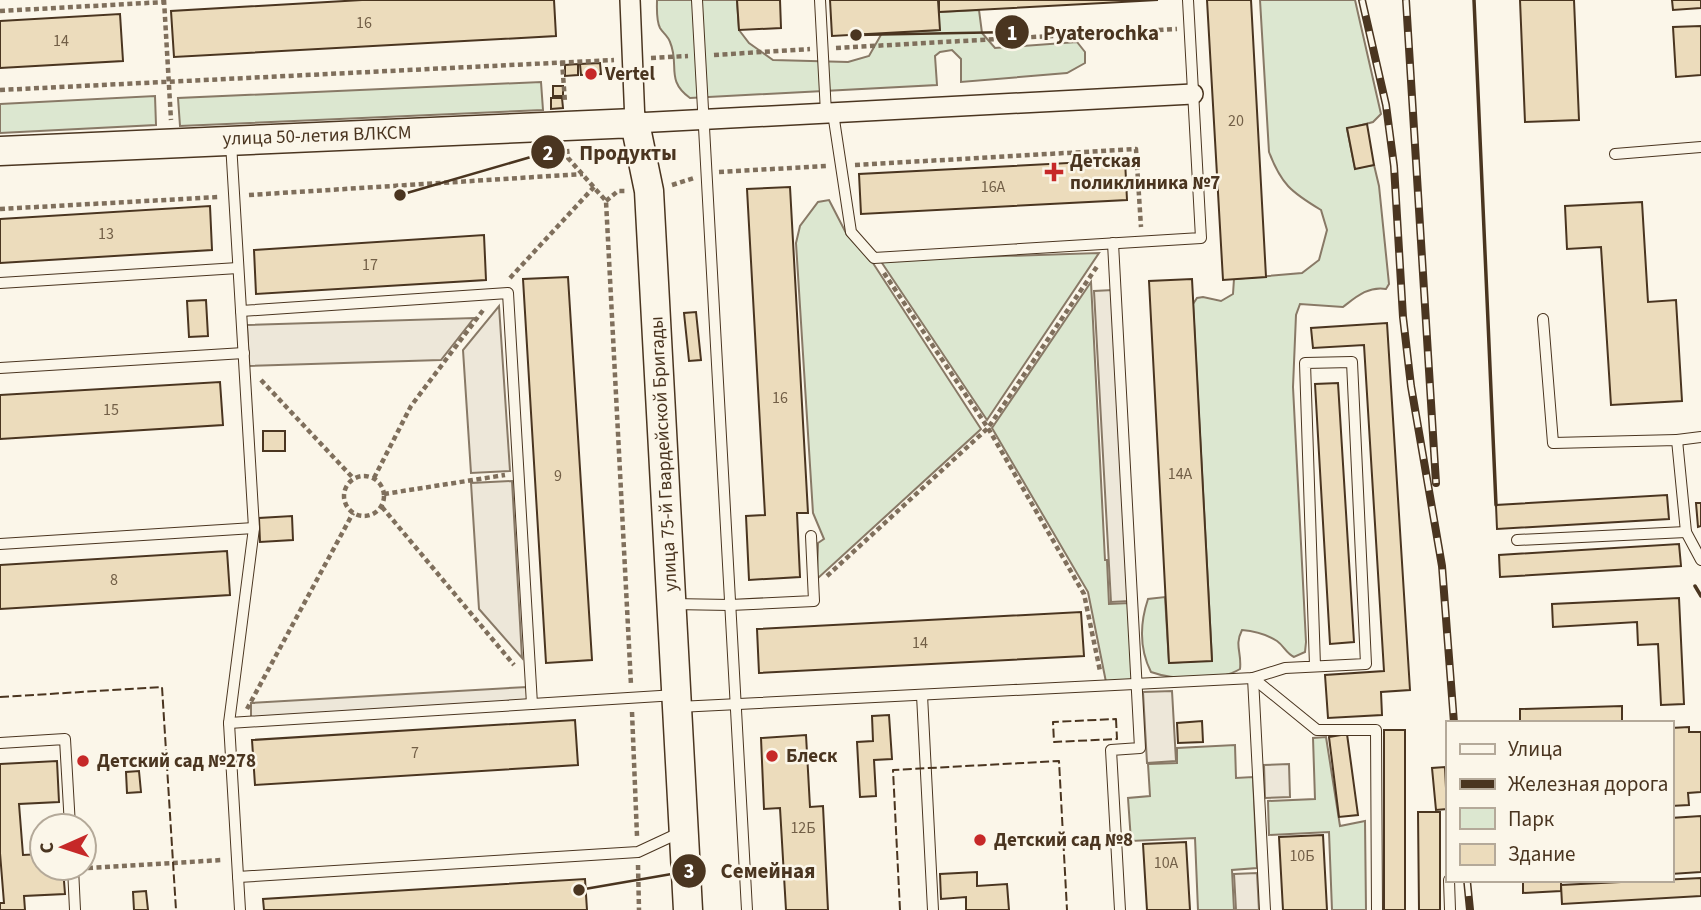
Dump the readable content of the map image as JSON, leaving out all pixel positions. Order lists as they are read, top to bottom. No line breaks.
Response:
{"streets":{"main road":["улица 50-летия ВЛКСМ","улица 75-й Гвардейской Бригады"]},"crossings":[["улица 50-летия ВЛКСМ","улица 75-й Гвардейской Бригады"]],"places":{"other":["Pyaterochka","Vertel","Продукты","Блеск","Детский сад №278","Детский сад №8","Семейная"],"health":["Детская поликлиника №7"]},"house_numbers":["16","14","20","16А","13","17","16","15","14А","9","8","14","7","12Б","10Б","10А"],"legend":["Улица","Железная дорога","Парк","Здание"],"north":"left"}
